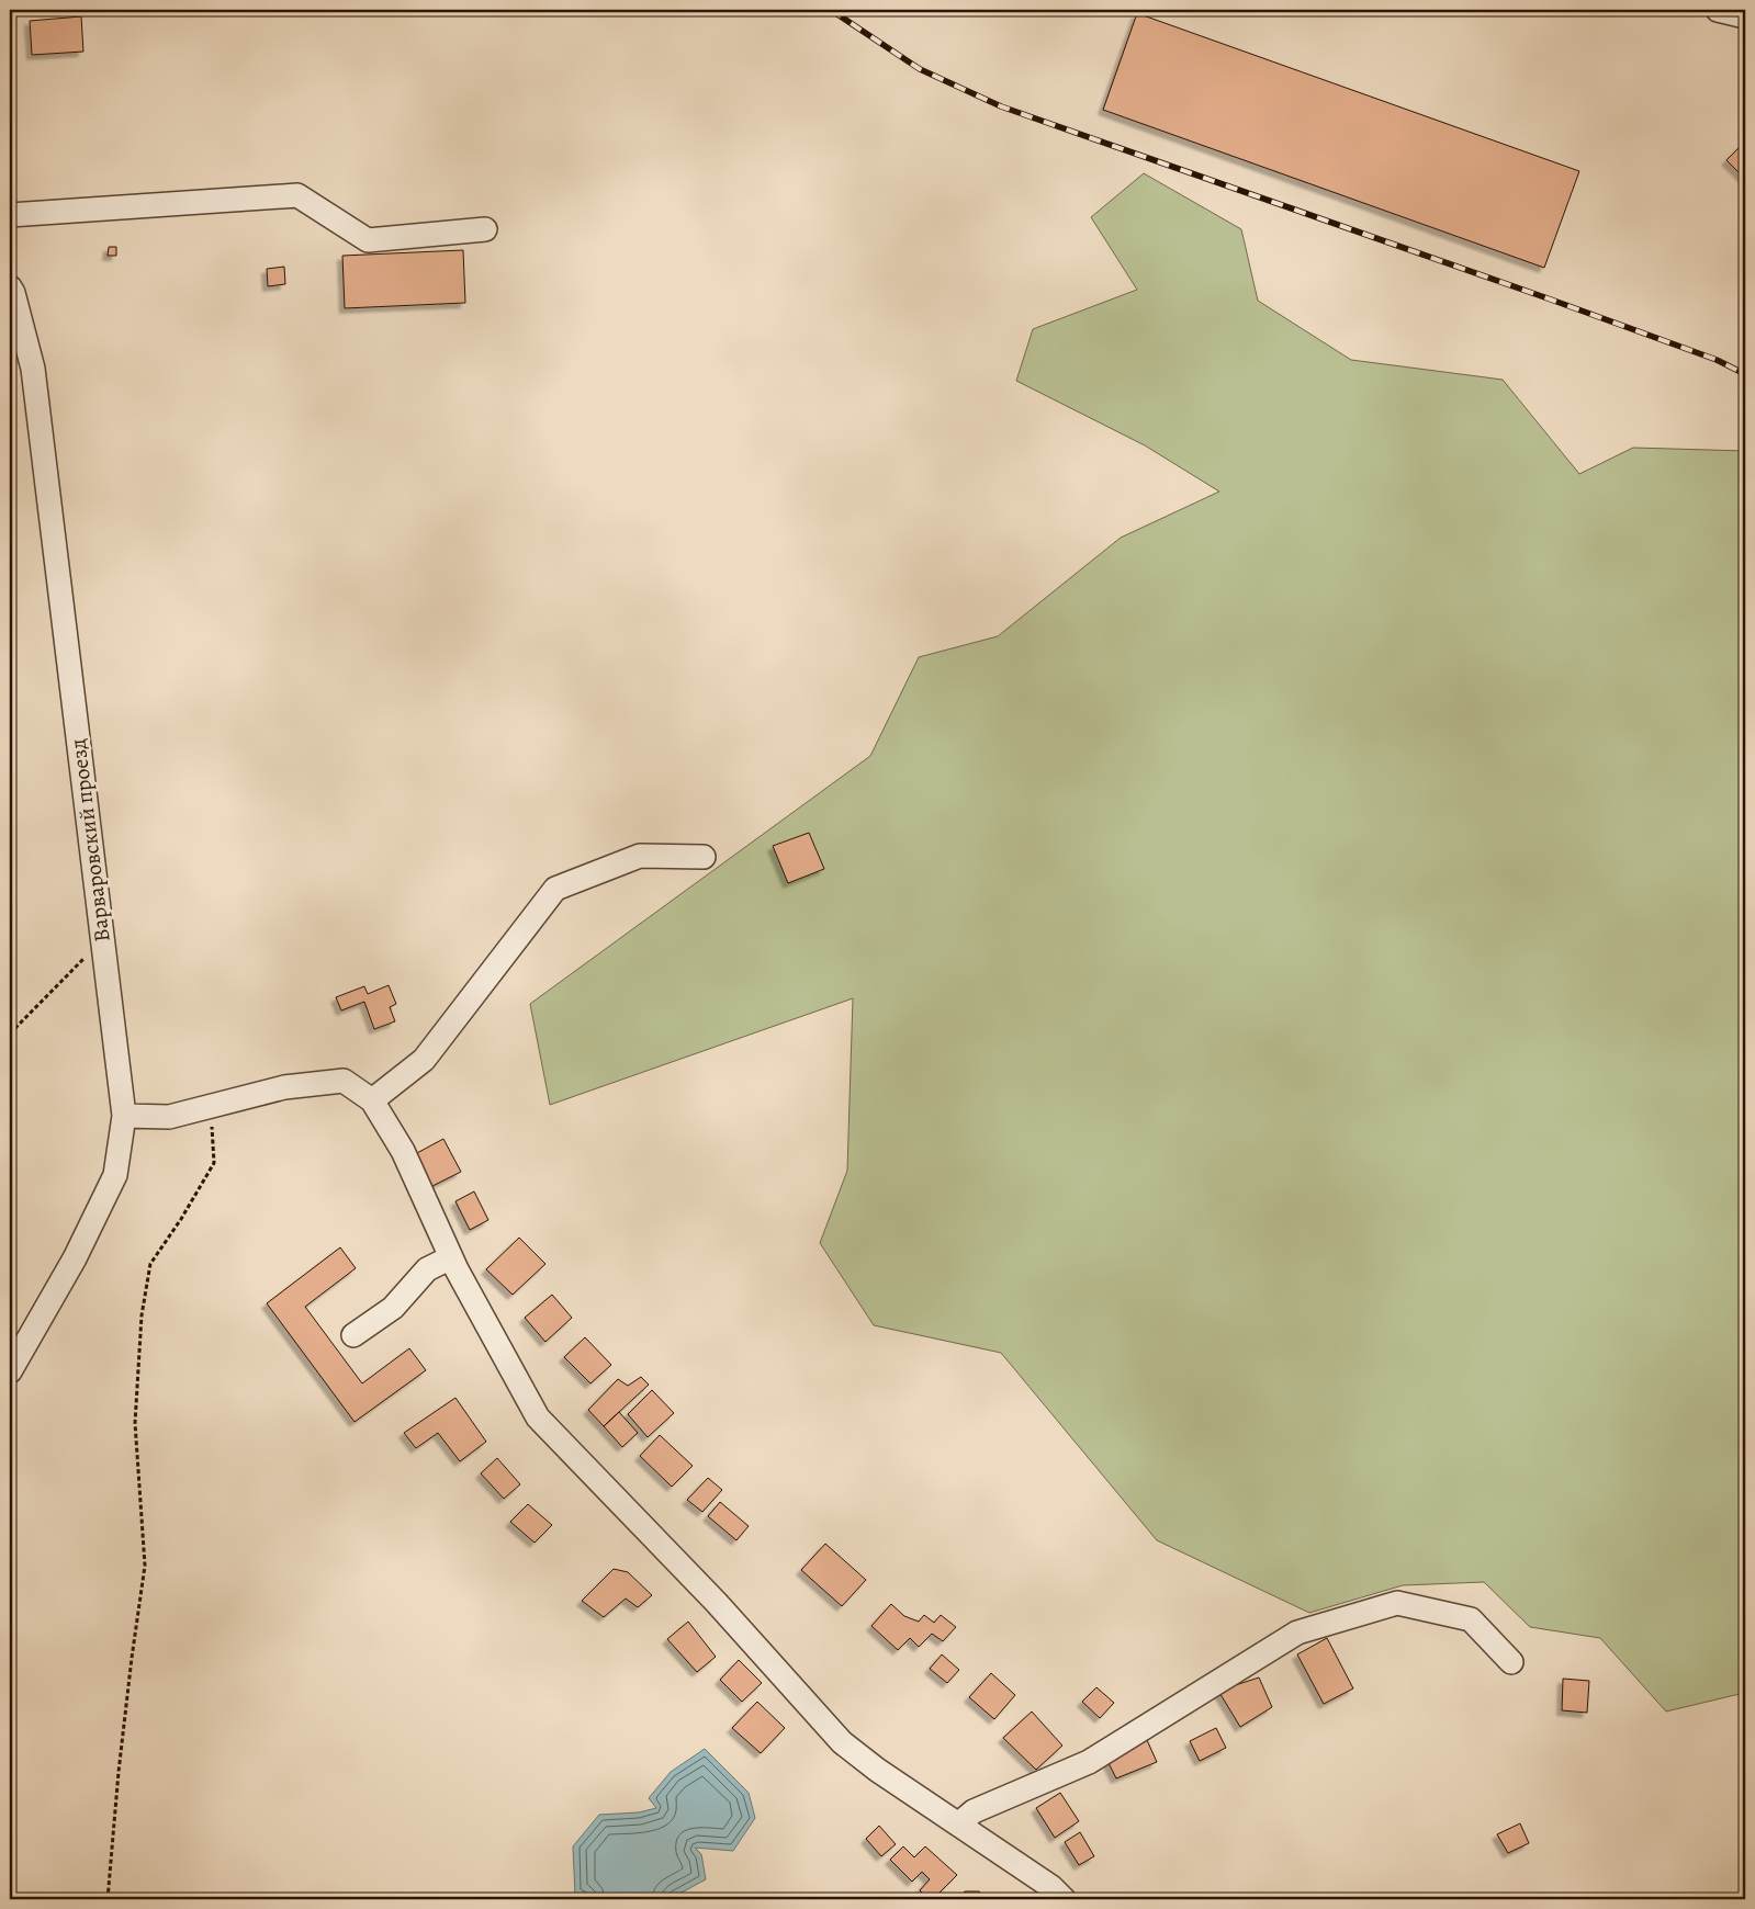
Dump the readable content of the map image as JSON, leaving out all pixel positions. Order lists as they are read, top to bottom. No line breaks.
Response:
{"streets":{"street":["Варваровский проезд"]}}
